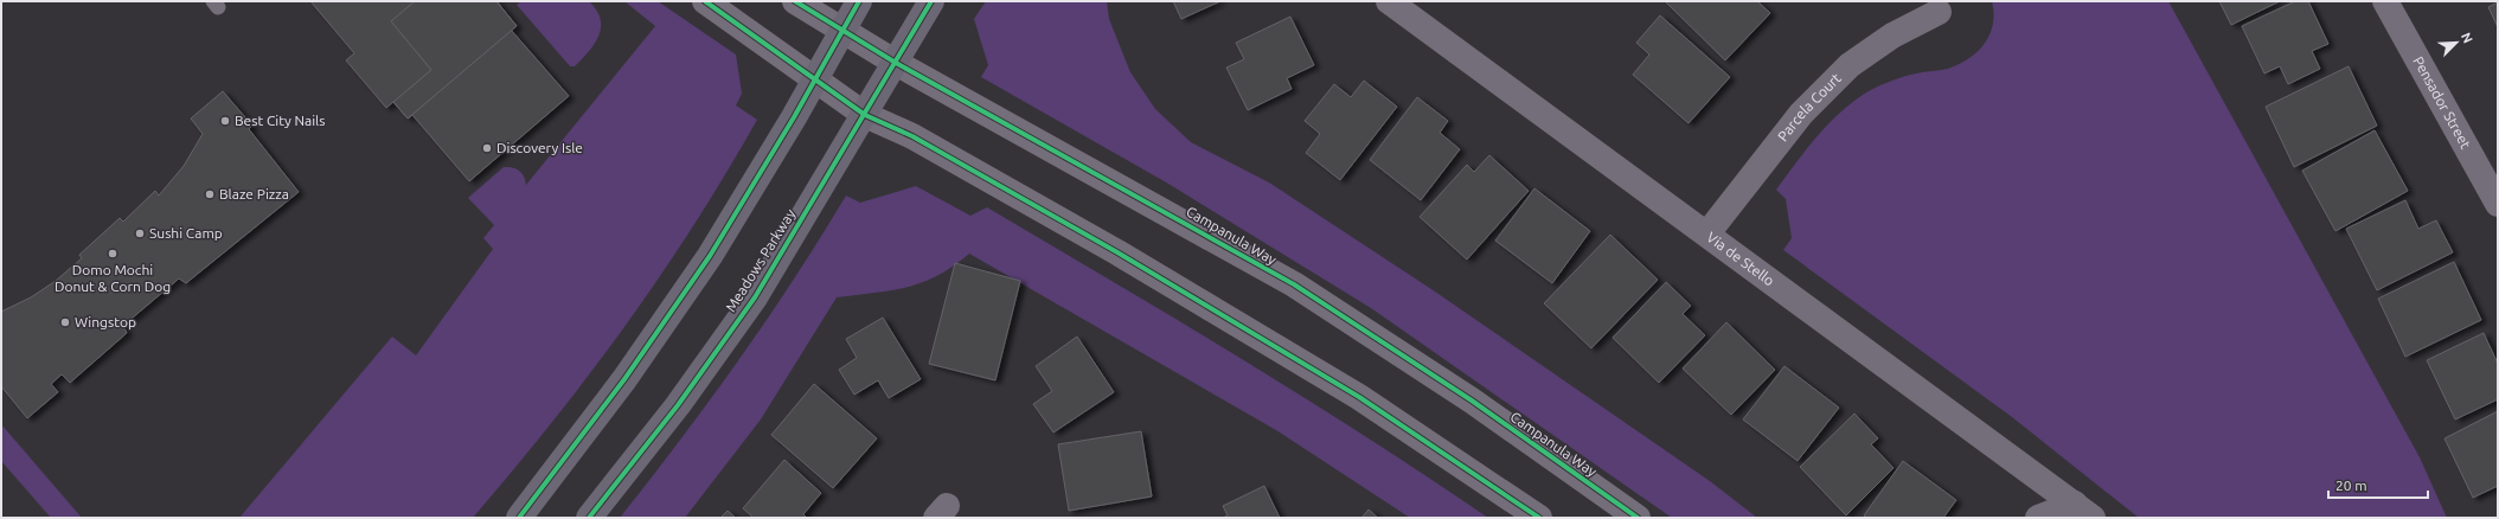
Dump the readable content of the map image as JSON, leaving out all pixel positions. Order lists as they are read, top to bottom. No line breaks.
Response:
{"streets":{"main road":["Meadows Parkway"],"street":["Pensador Street","Parcela Court","Campanula Way","Via de Stello"]},"crossings":[["Parcela Court","Via de Stello"],["Campanula Way","Meadows Parkway"]],"places":["Best City Nails","Discovery Isle","Blaze Pizza","Sushi Camp","Domo Mochi Donut & Corn Dog","Wingstop"],"scale_bar":"20 m","north":"top right"}
